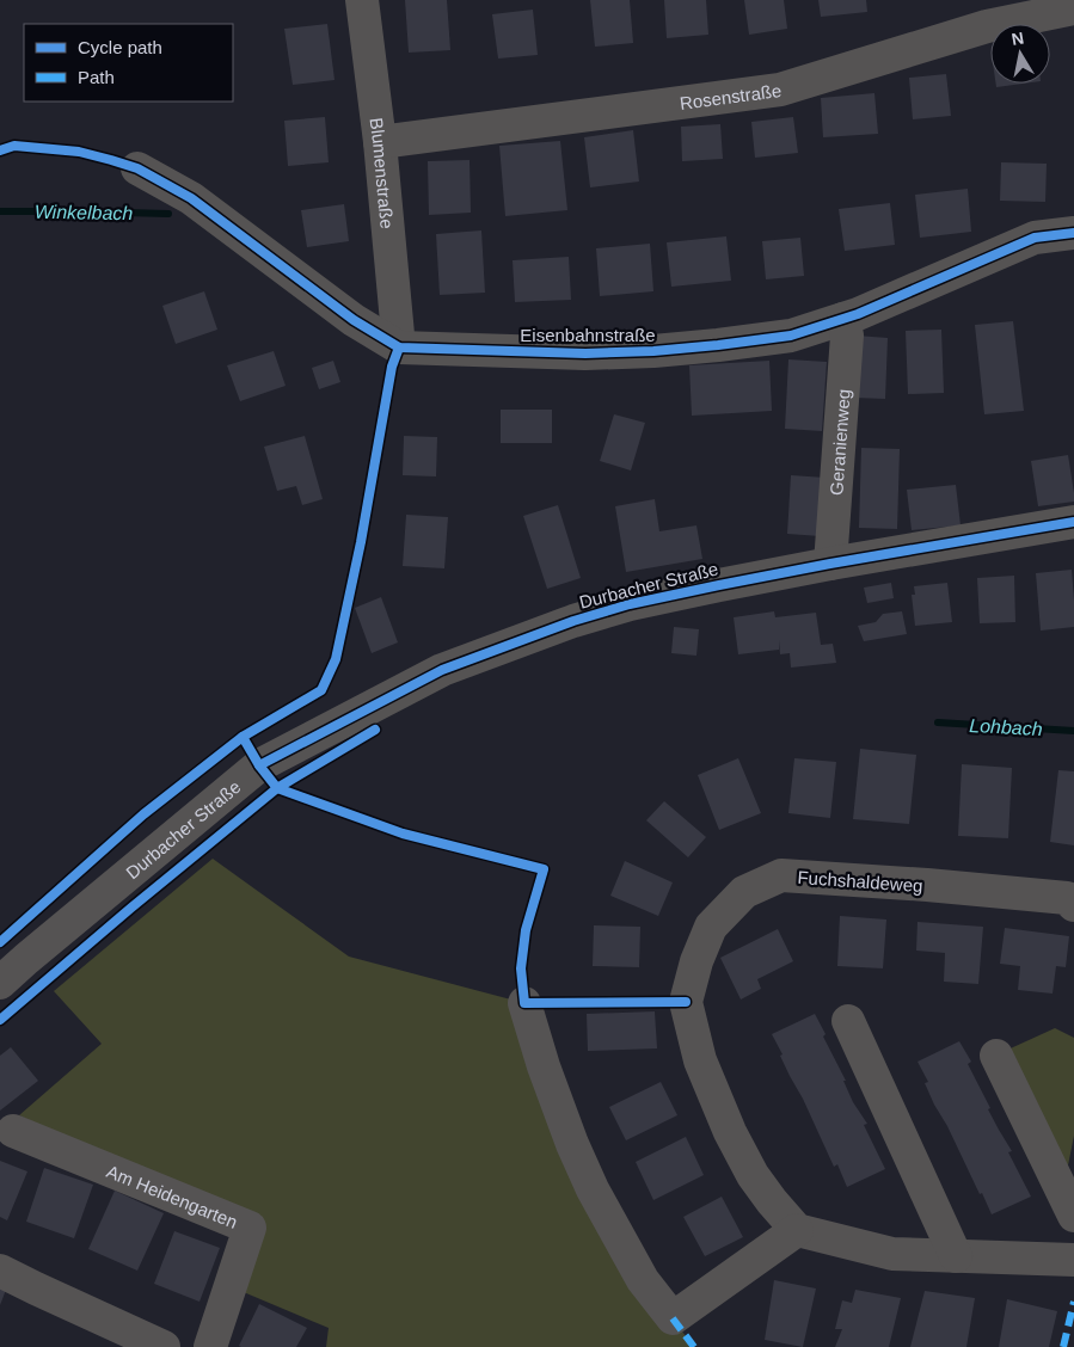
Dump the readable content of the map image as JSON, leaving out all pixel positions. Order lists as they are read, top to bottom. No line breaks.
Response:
{"streets":{"street":["Rosenstraße","Blumenstraße","Eisenbahnstraße","Geranienweg","Durbacher Straße","Fuchshaldeweg","Am Heidengarten"]},"crossings":[["Rosenstraße","Blumenstraße"],["Blumenstraße","Eisenbahnstraße"],["Eisenbahnstraße","Geranienweg"],["Geranienweg","Durbacher Straße"]],"water":["Winkelbach","Lohbach"],"legend":["Cycle path","Path"],"north":"top"}
